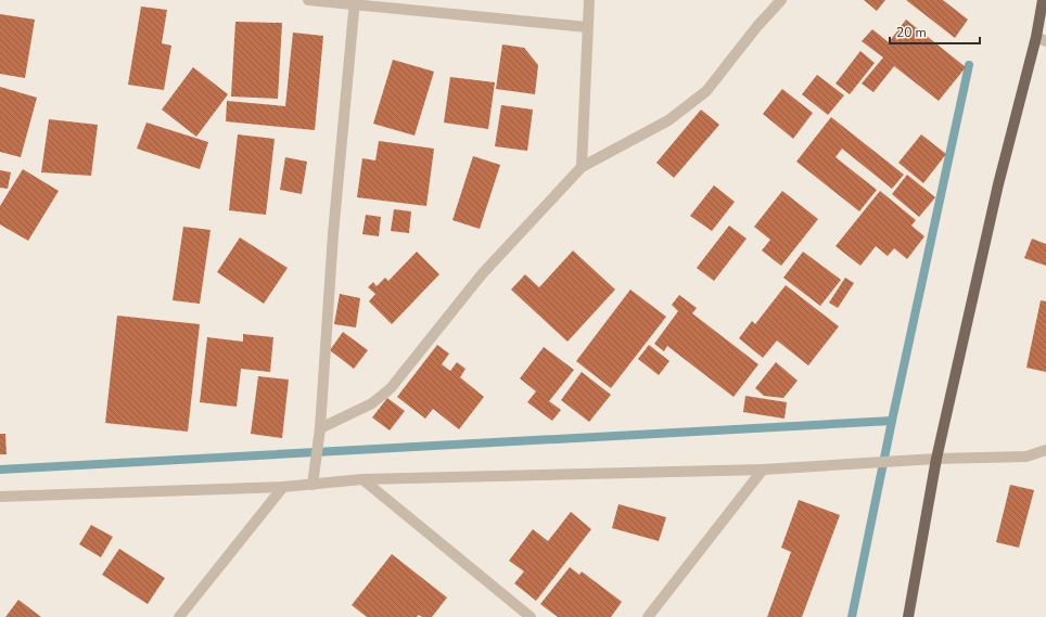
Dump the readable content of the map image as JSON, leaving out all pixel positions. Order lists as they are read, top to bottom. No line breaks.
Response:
{"scale_bar":"20 m"}
